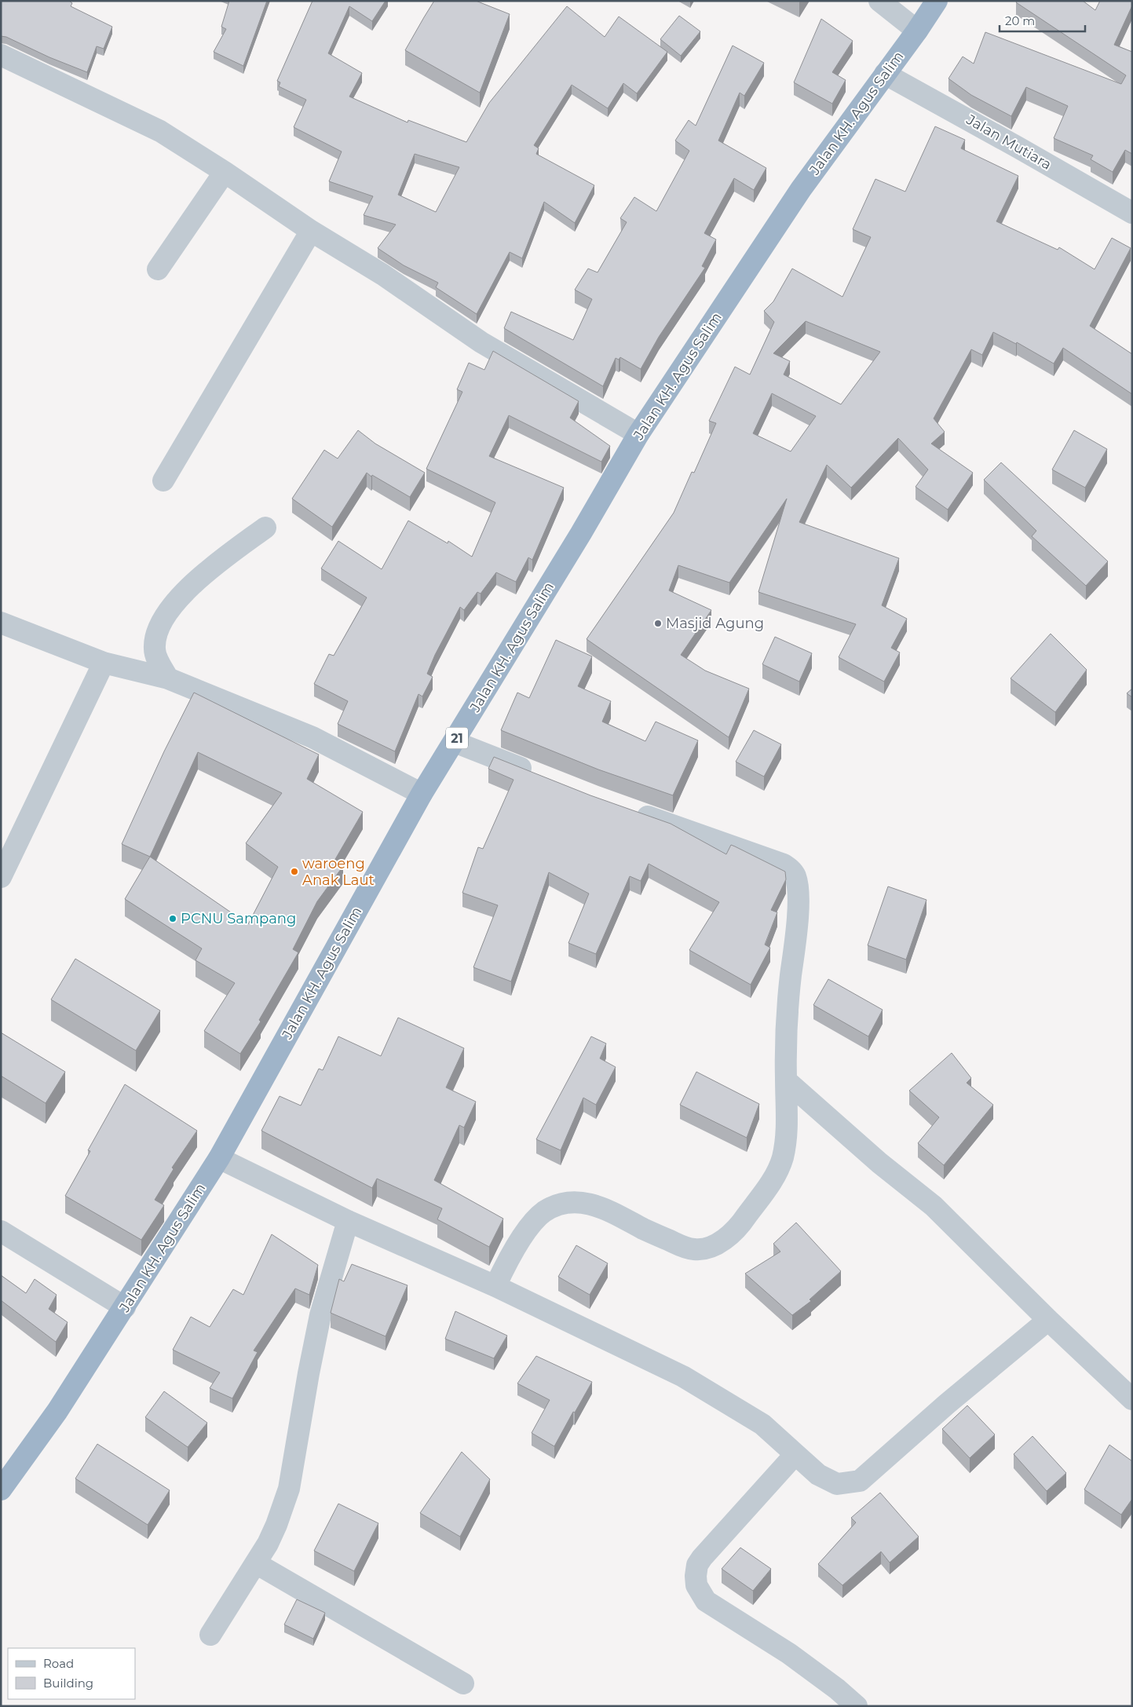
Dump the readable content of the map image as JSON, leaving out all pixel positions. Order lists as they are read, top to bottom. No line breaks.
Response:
{"streets":{"highway":["Jalan KH. Agus Salim","21"],"street":["Jalan Mutiara"]},"crossings":[["Jalan KH. Agus Salim","Jalan Mutiara"]],"places":["Masjid Agung","waroeng Anak Laut","PCNU Sampang"],"legend":["Road","Building"],"scale_bar":"20 m"}
